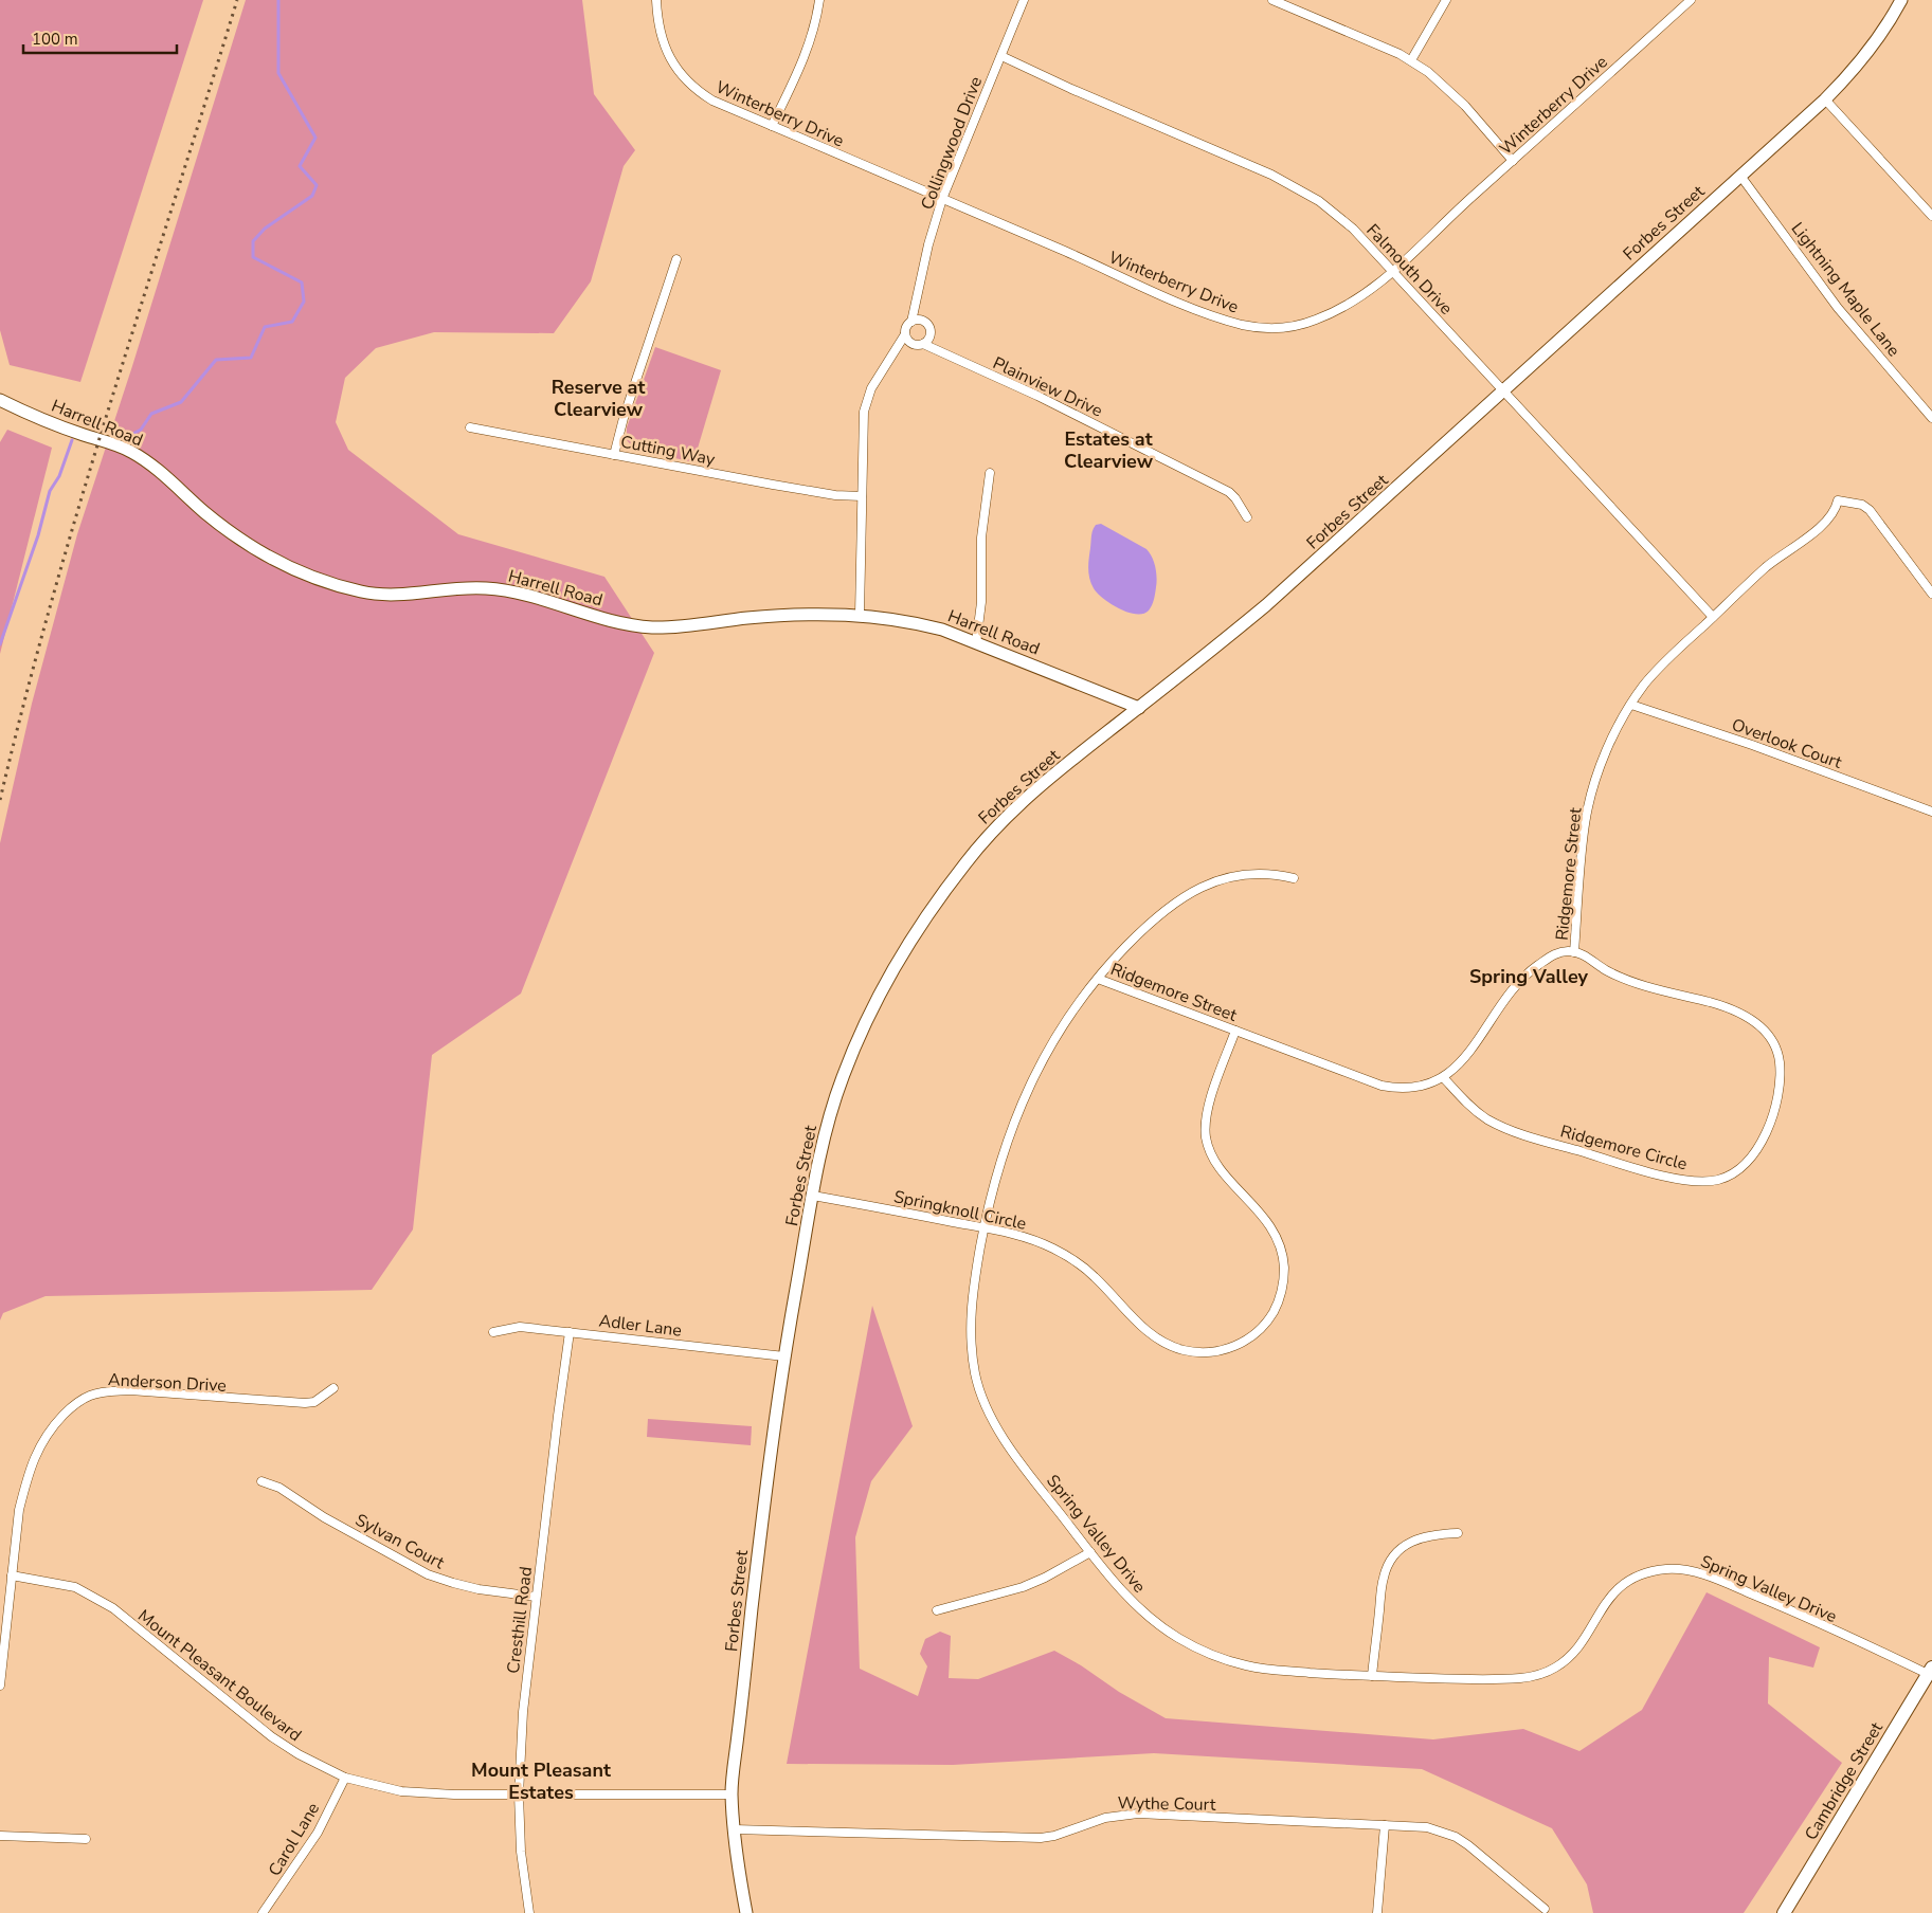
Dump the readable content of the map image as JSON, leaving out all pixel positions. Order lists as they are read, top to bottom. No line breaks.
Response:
{"streets":{"main road":["Cambridge Street"],"street":["Winterberry Drive","Collingwood Drive","Forbes Street","Falmouth Drive","Lightning Maple Lane","Plainview Drive","Harrell Road","Cutting Way","Overlook Court","Ridgemore Street","Ridgemore Circle","Springknoll Circle","Adler Lane","Anderson Drive","Spring Valley Drive","Sylvan Court","Cresthill Road","Mount Pleasant Boulevard","Wythe Court","Carol Lane"]},"crossings":[["Winterberry Drive","Collingwood Drive"],["Winterberry Drive","Falmouth Drive"],["Collingwood Drive","Falmouth Drive"],["Collingwood Drive","Plainview Drive"],["Forbes Street","Falmouth Drive"],["Forbes Street","Lightning Maple Lane"],["Forbes Street","Harrell Road"],["Forbes Street","Springknoll Circle"],["Forbes Street","Adler Lane"],["Forbes Street","Mount Pleasant Boulevard"],["Forbes Street","Wythe Court"],["Falmouth Drive","Ridgemore Street"],["Overlook Court","Ridgemore Street"],["Ridgemore Street","Ridgemore Circle"],["Ridgemore Street","Springknoll Circle"],["Ridgemore Street","Spring Valley Drive"],["Springknoll Circle","Spring Valley Drive"],["Adler Lane","Cresthill Road"],["Anderson Drive","Mount Pleasant Boulevard"],["Spring Valley Drive","Cambridge Street"],["Sylvan Court","Cresthill Road"],["Cresthill Road","Mount Pleasant Boulevard"],["Mount Pleasant Boulevard","Carol Lane"]],"districts":["Reserve at Clearview","Estates at Clearview","Spring Valley","Mount Pleasant Estates"],"scale_bar":"100 m"}
